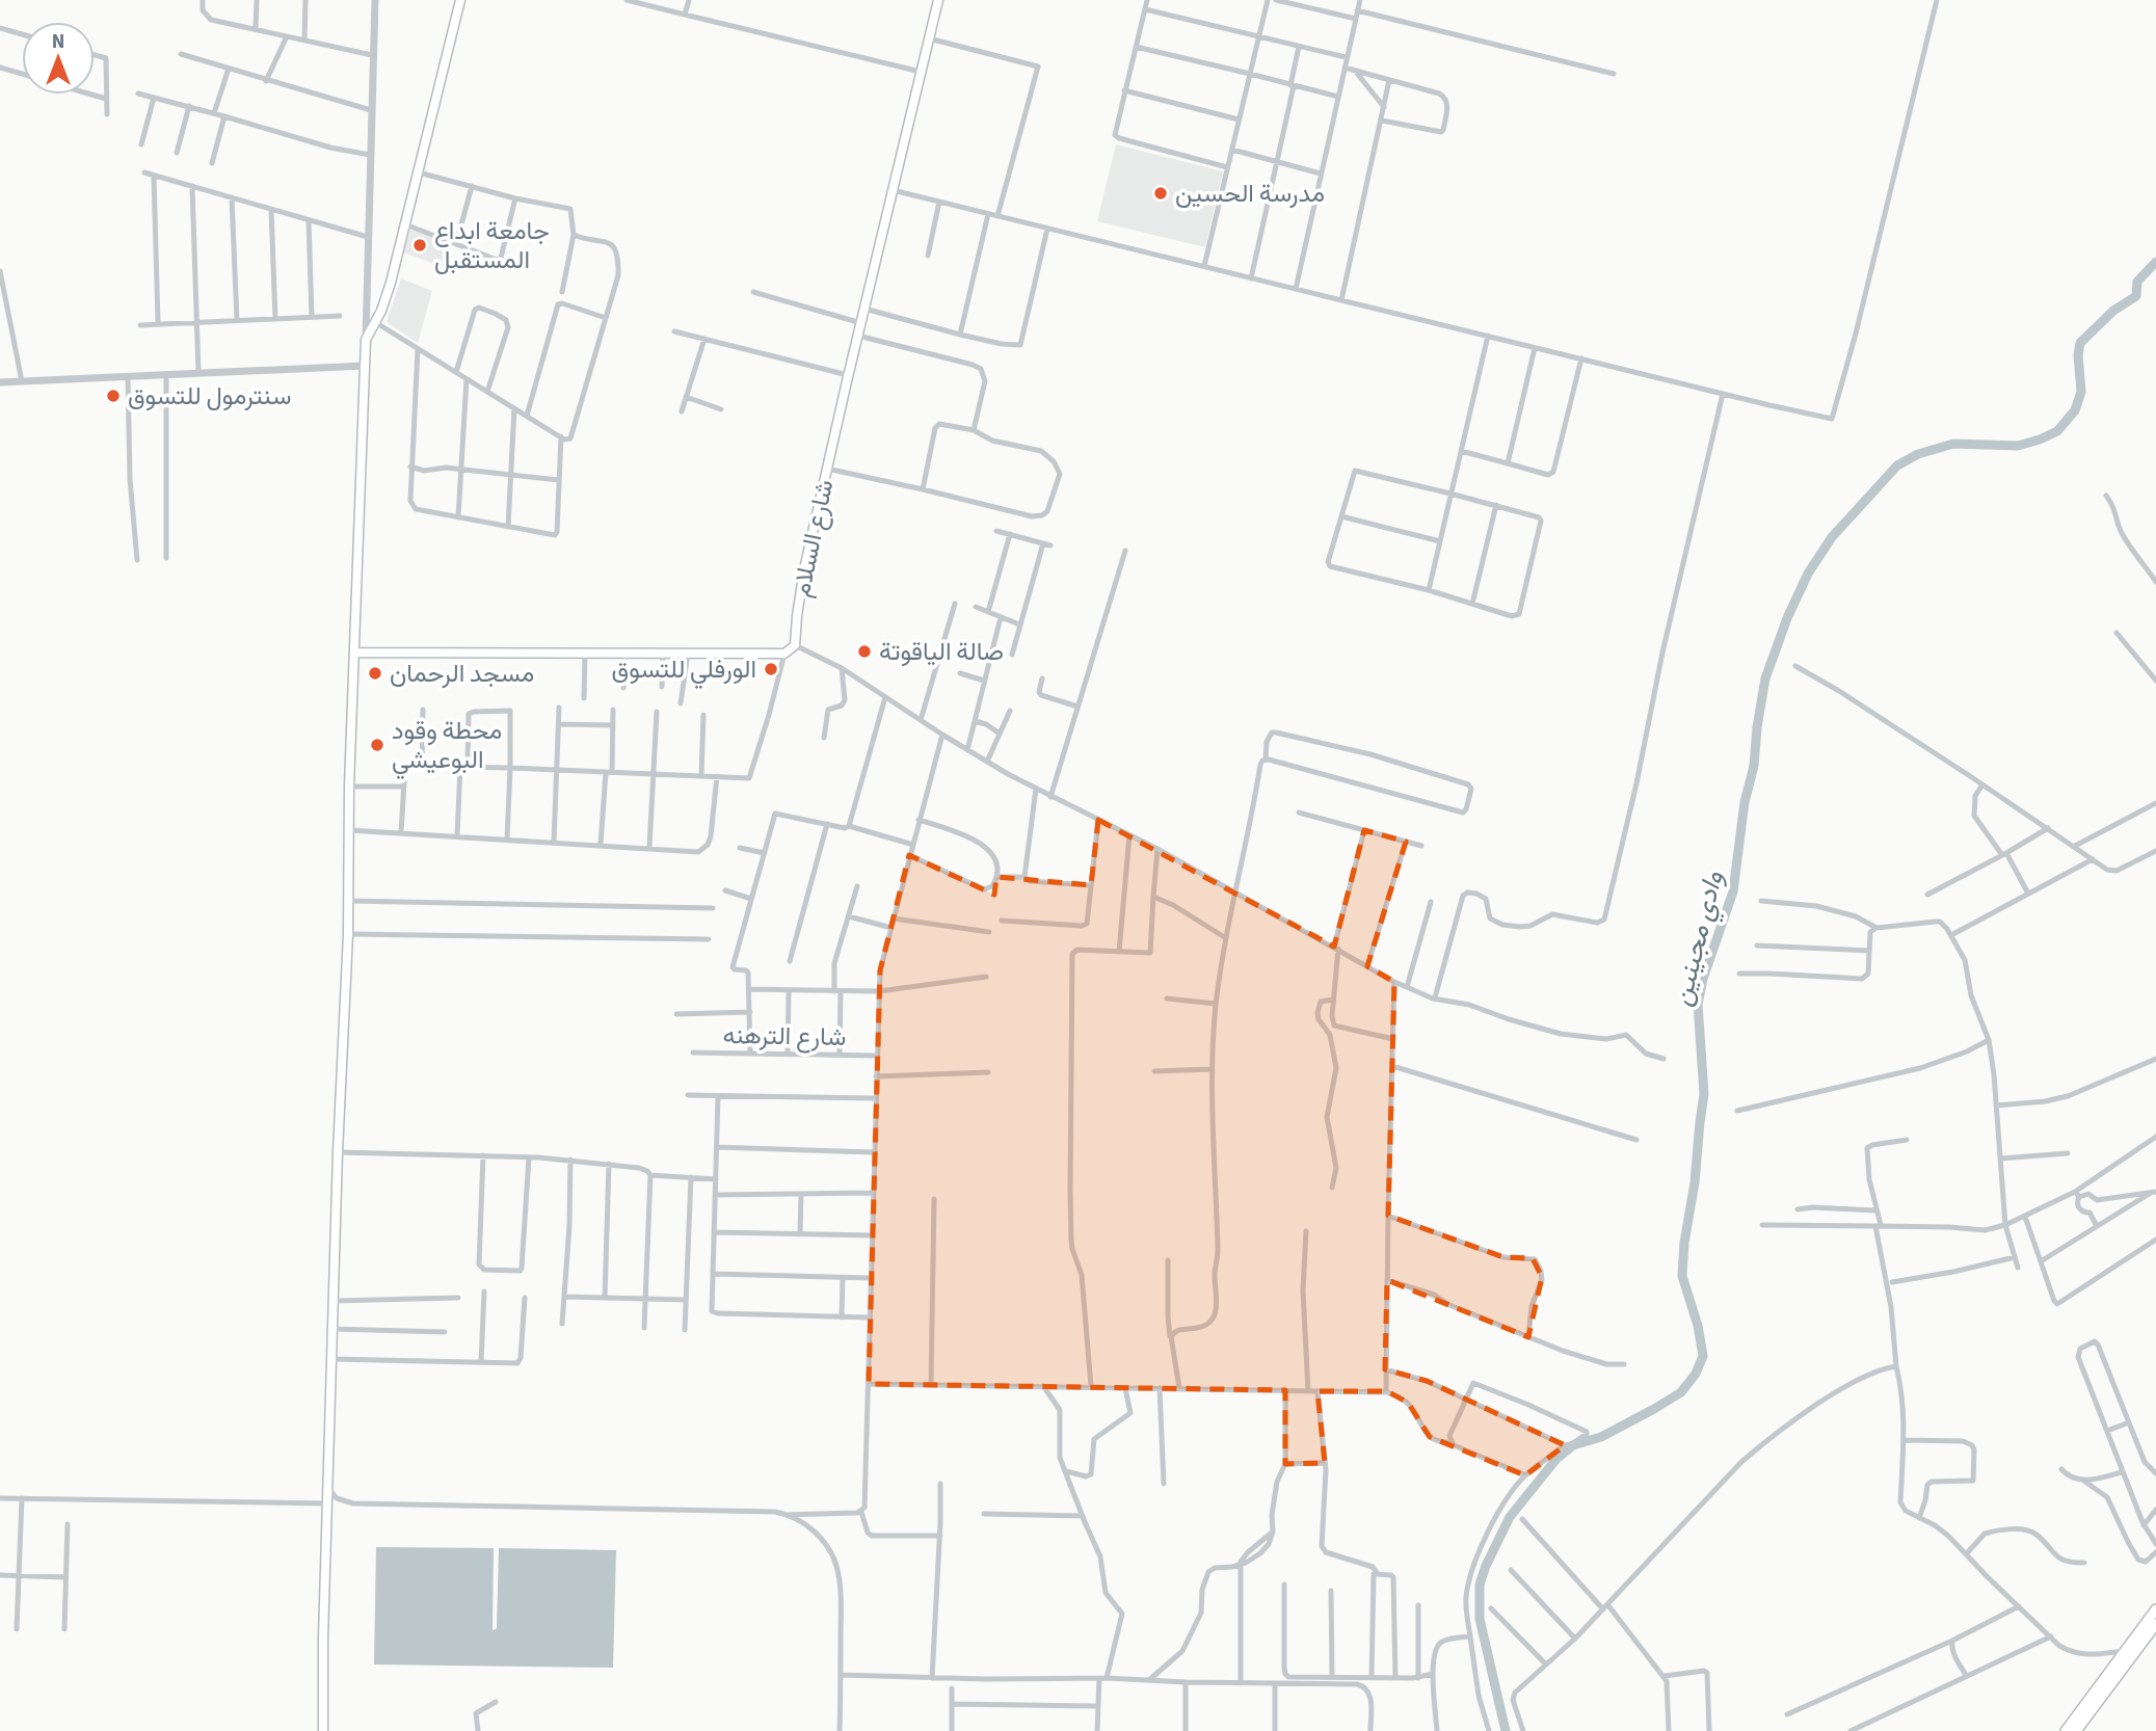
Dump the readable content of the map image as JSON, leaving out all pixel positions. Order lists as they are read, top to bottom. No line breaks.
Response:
{"streets":{"main road":["شارع السلام"],"street":["شارع الترهنه"]},"water":["وادي مجينين"],"places":["مدرسة الحسين","جامعة ابداع المستقبل","سنترمول للتسوق","صالة الياقوتة","الورفلي للتسوق","مسجد الرحمان","محطة وقود البوعيشي"],"north":"top"}
